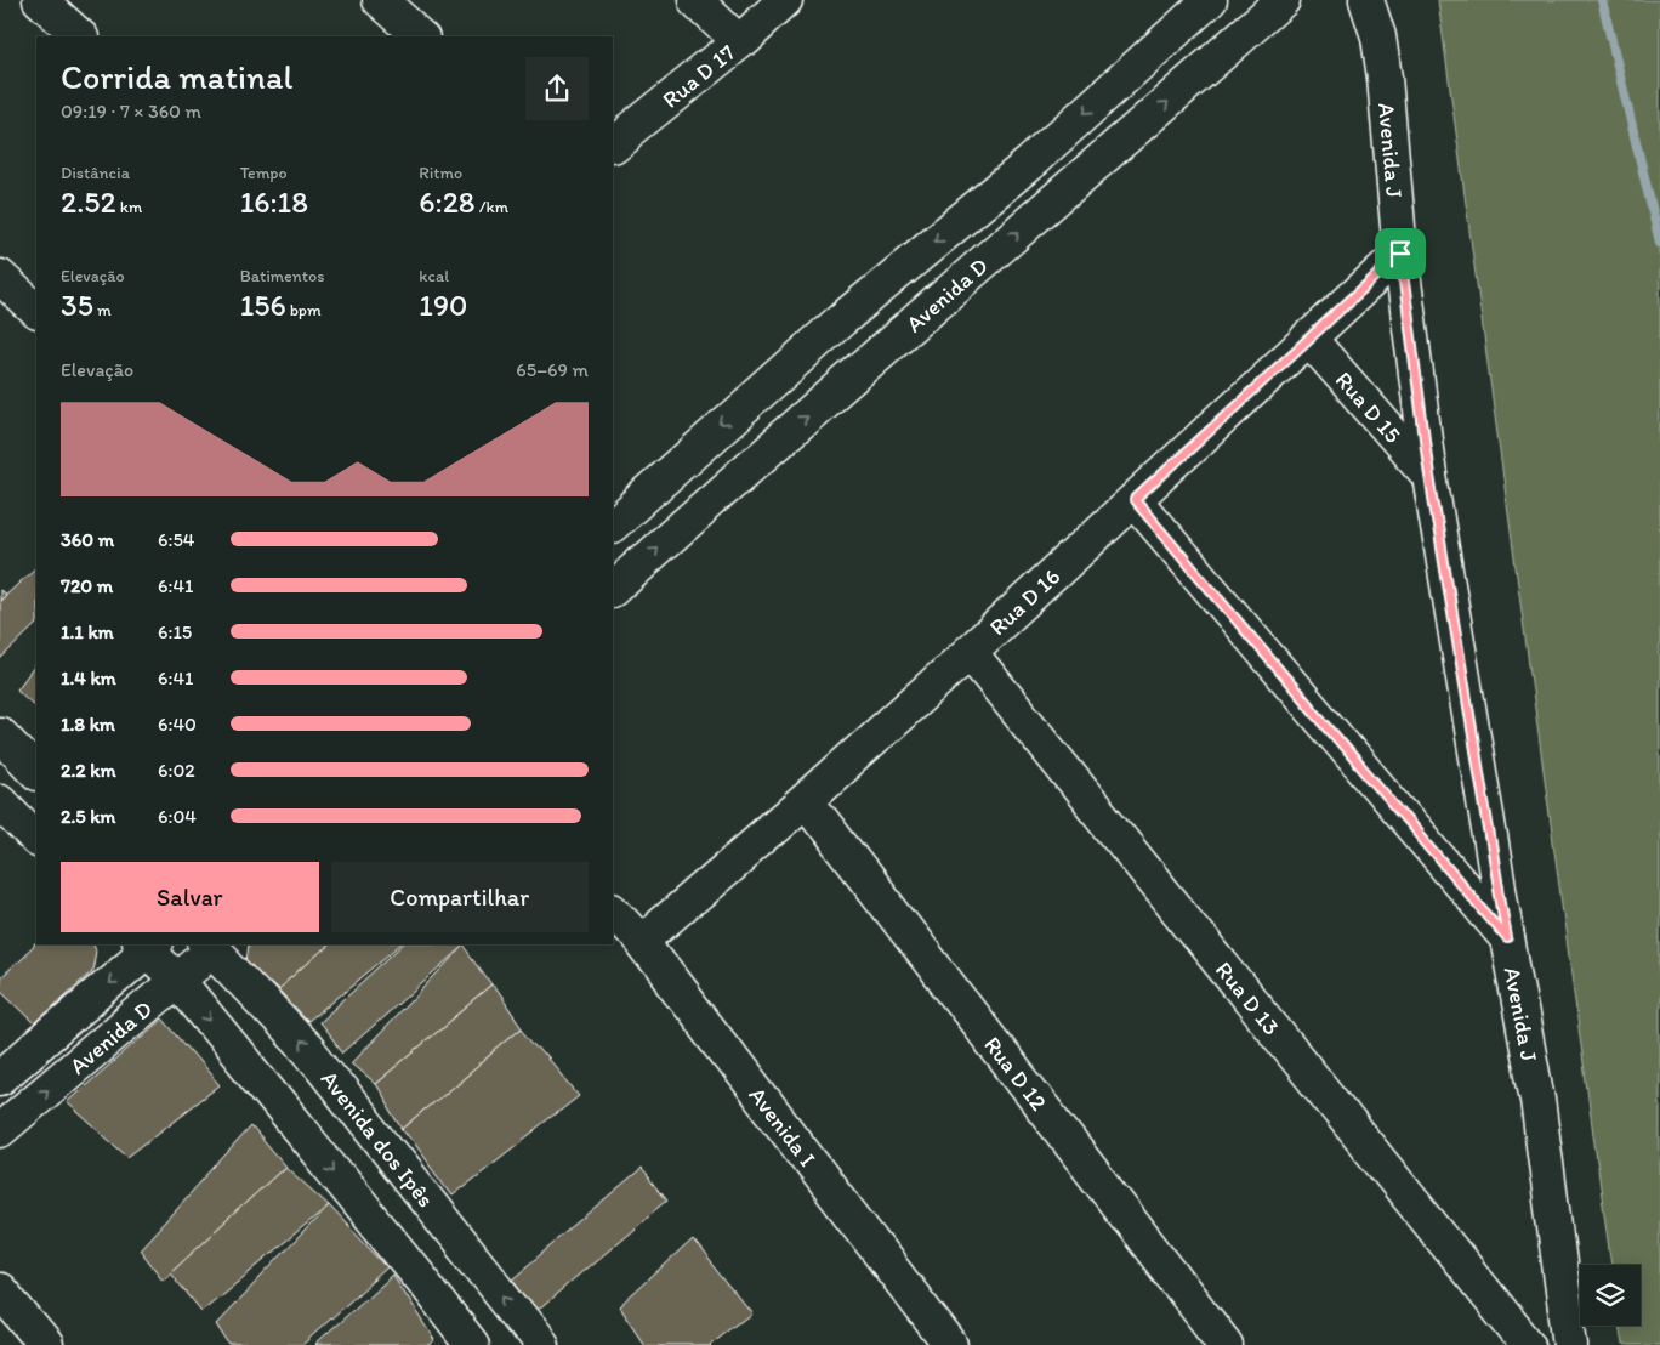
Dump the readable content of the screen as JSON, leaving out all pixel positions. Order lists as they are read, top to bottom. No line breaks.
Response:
{"streets":{"street":["Rua D 17","Avenida J","Avenida D","Rua D 15","Rua D 16","Rua D 13","Rua D 12","Avenida I","Avenida dos Ipês"]},"crossings":[["Avenida J","Rua D 15"],["Avenida J","Rua D 16"],["Avenida D","Avenida dos Ipês"],["Rua D 15","Rua D 16"],["Rua D 16","Rua D 13"],["Rua D 16","Rua D 12"],["Rua D 16","Avenida I"]],"page":{"heading":["Corrida matinal","09:19 · 7 × 360 m"],"stats":[["Distância","2.52 km"],["Tempo","16:18"],["Ritmo","6:28 /km"],["Elevação","35 m"],["Batimentos","156 bpm"],["kcal","190"]],"chart":["Elevação","65–69 m"],"list":[{"name":"360 m","note":"6:54"},{"name":"720 m","note":"6:41"},{"name":"1.1 km","note":"6:15"},{"name":"1.4 km","note":"6:41"},{"name":"1.8 km","note":"6:40"},{"name":"2.2 km","note":"6:02"},{"name":"2.5 km","note":"6:04"}],"buttons":["Salvar","Compartilhar"]}}
